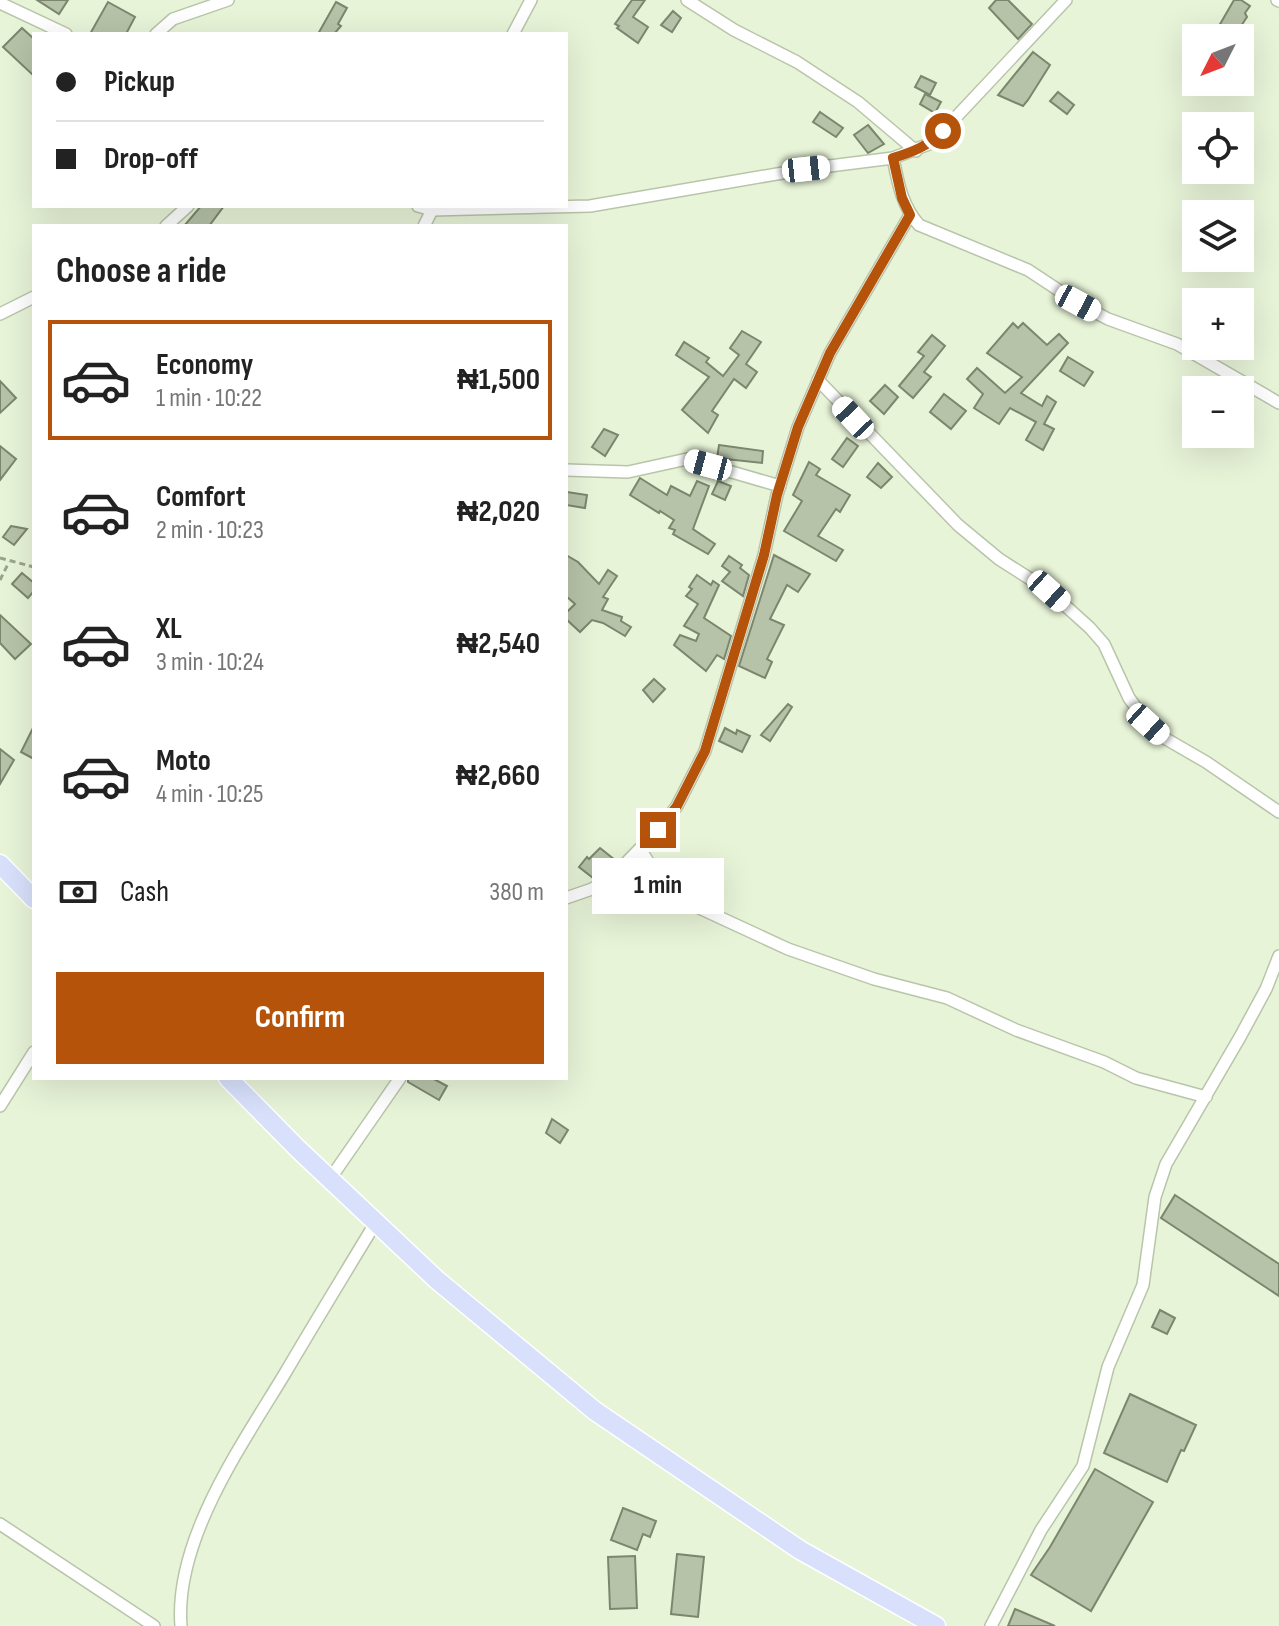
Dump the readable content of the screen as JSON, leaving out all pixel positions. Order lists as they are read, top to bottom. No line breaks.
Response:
{"north":"bottom left","page":{"map_buttons":["+","−"],"banner":["Pickup","Drop-off"],"heading":"Choose a ride","list":[{"name":"Economy","note":"1 min · 10:22","value":"₦1,500"},{"name":"Comfort","note":"2 min · 10:23","value":"₦2,020"},{"name":"XL","note":"3 min · 10:24","value":"₦2,540"},{"name":"Moto","note":"4 min · 10:25","value":"₦2,660"}],"pay":["Cash","380 m"],"bubble":"1 min","buttons":"Confirm"}}
